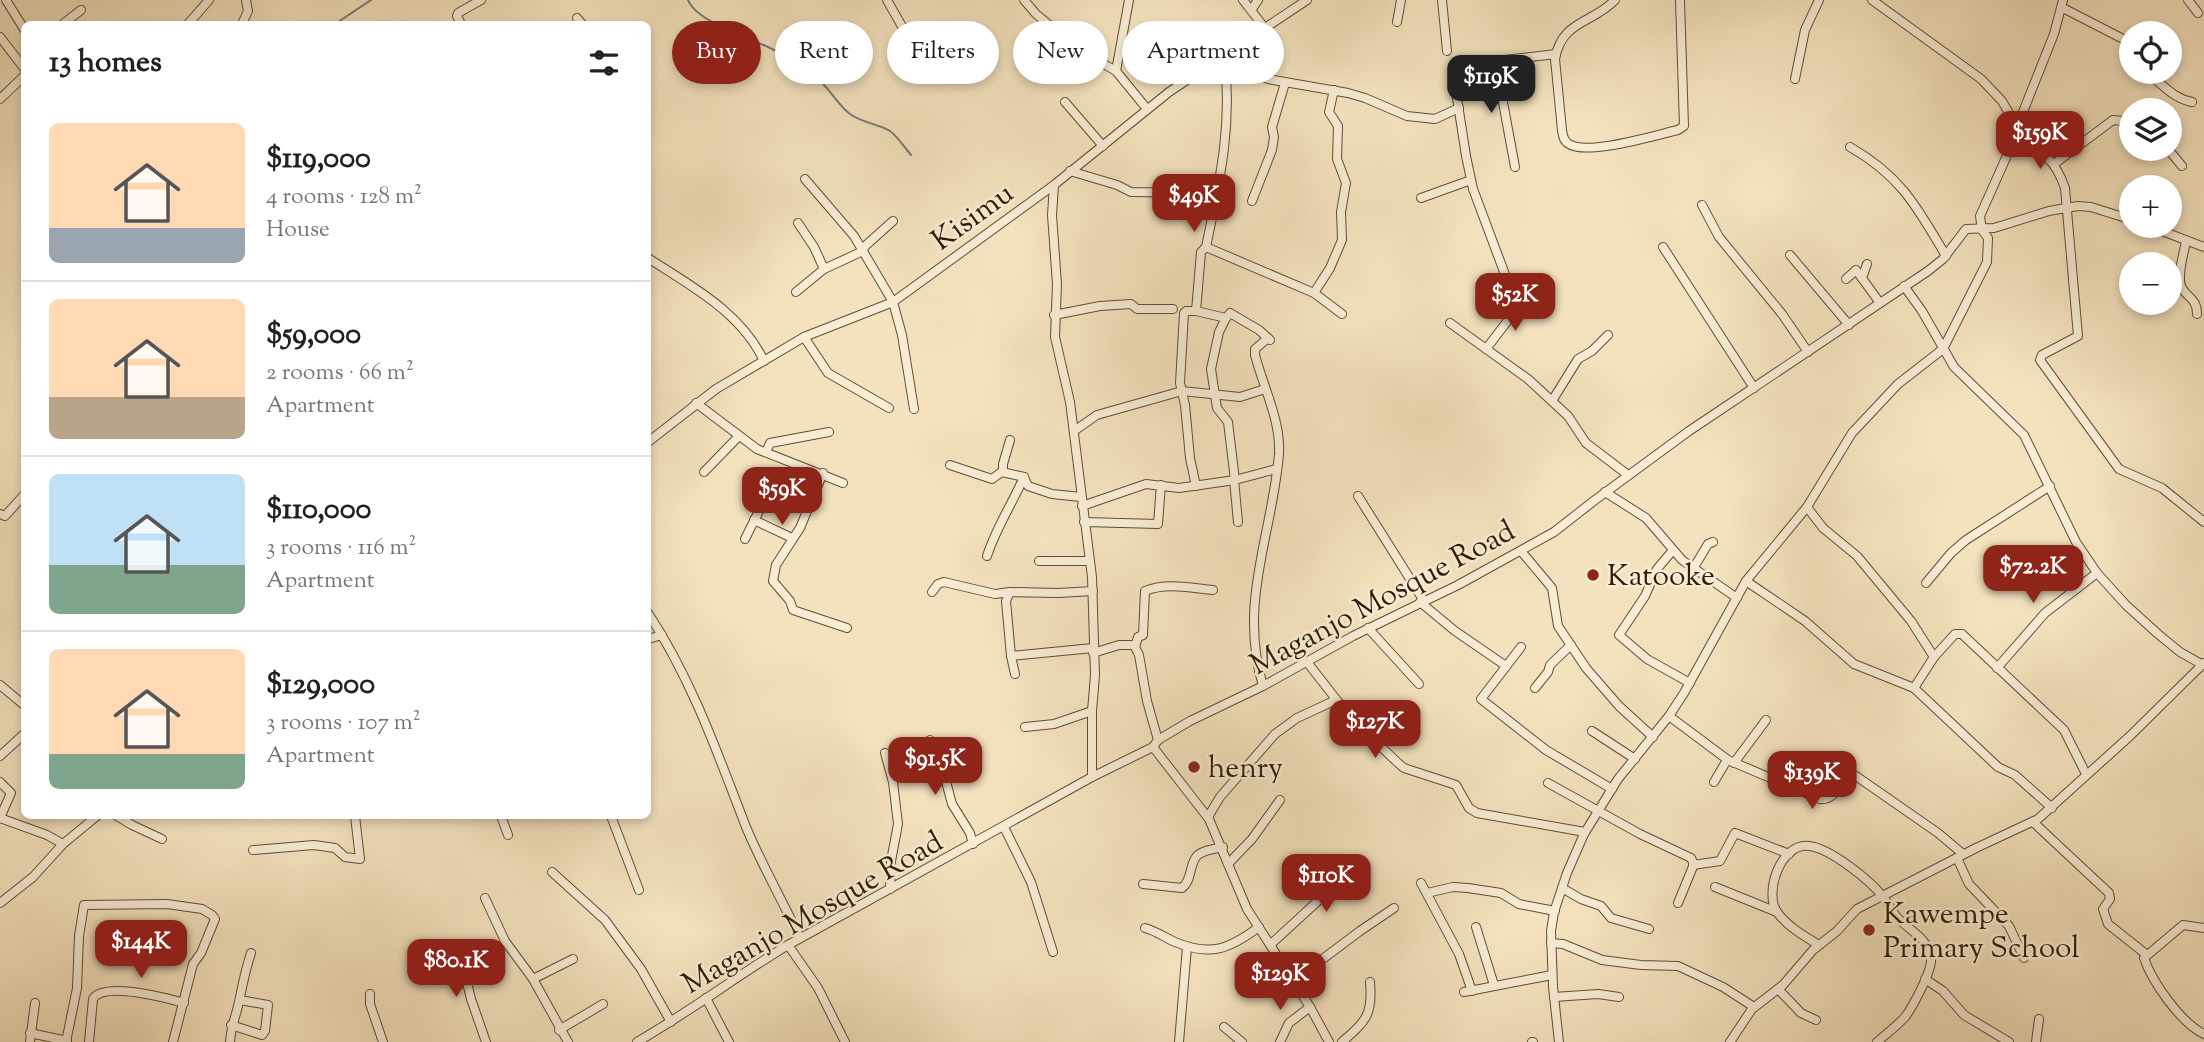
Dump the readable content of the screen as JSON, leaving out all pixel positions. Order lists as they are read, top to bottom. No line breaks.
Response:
{"streets":{"street":["Kisimu","Maganjo Mosque Road"]},"places":["Katooke","henry","Kawempe Primary School"],"page":{"map_buttons":["+","−"],"chip":["Buy","Rent","Filters","New","Apartment"],"heading":"13 homes","price":["$119K","$159K","$49K","$52K","$59K","$72.2K","$127K","$91.5K","$139K","$110K","$144K","$80.1K","$129K"],"list":[{"name":"$119,000","note":"4 rooms · 128 m² · House"},{"name":"$59,000","note":"2 rooms · 66 m² · Apartment"},{"name":"$110,000","note":"3 rooms · 116 m² · Apartment"},{"name":"$129,000","note":"3 rooms · 107 m² · Apartment"}]}}
